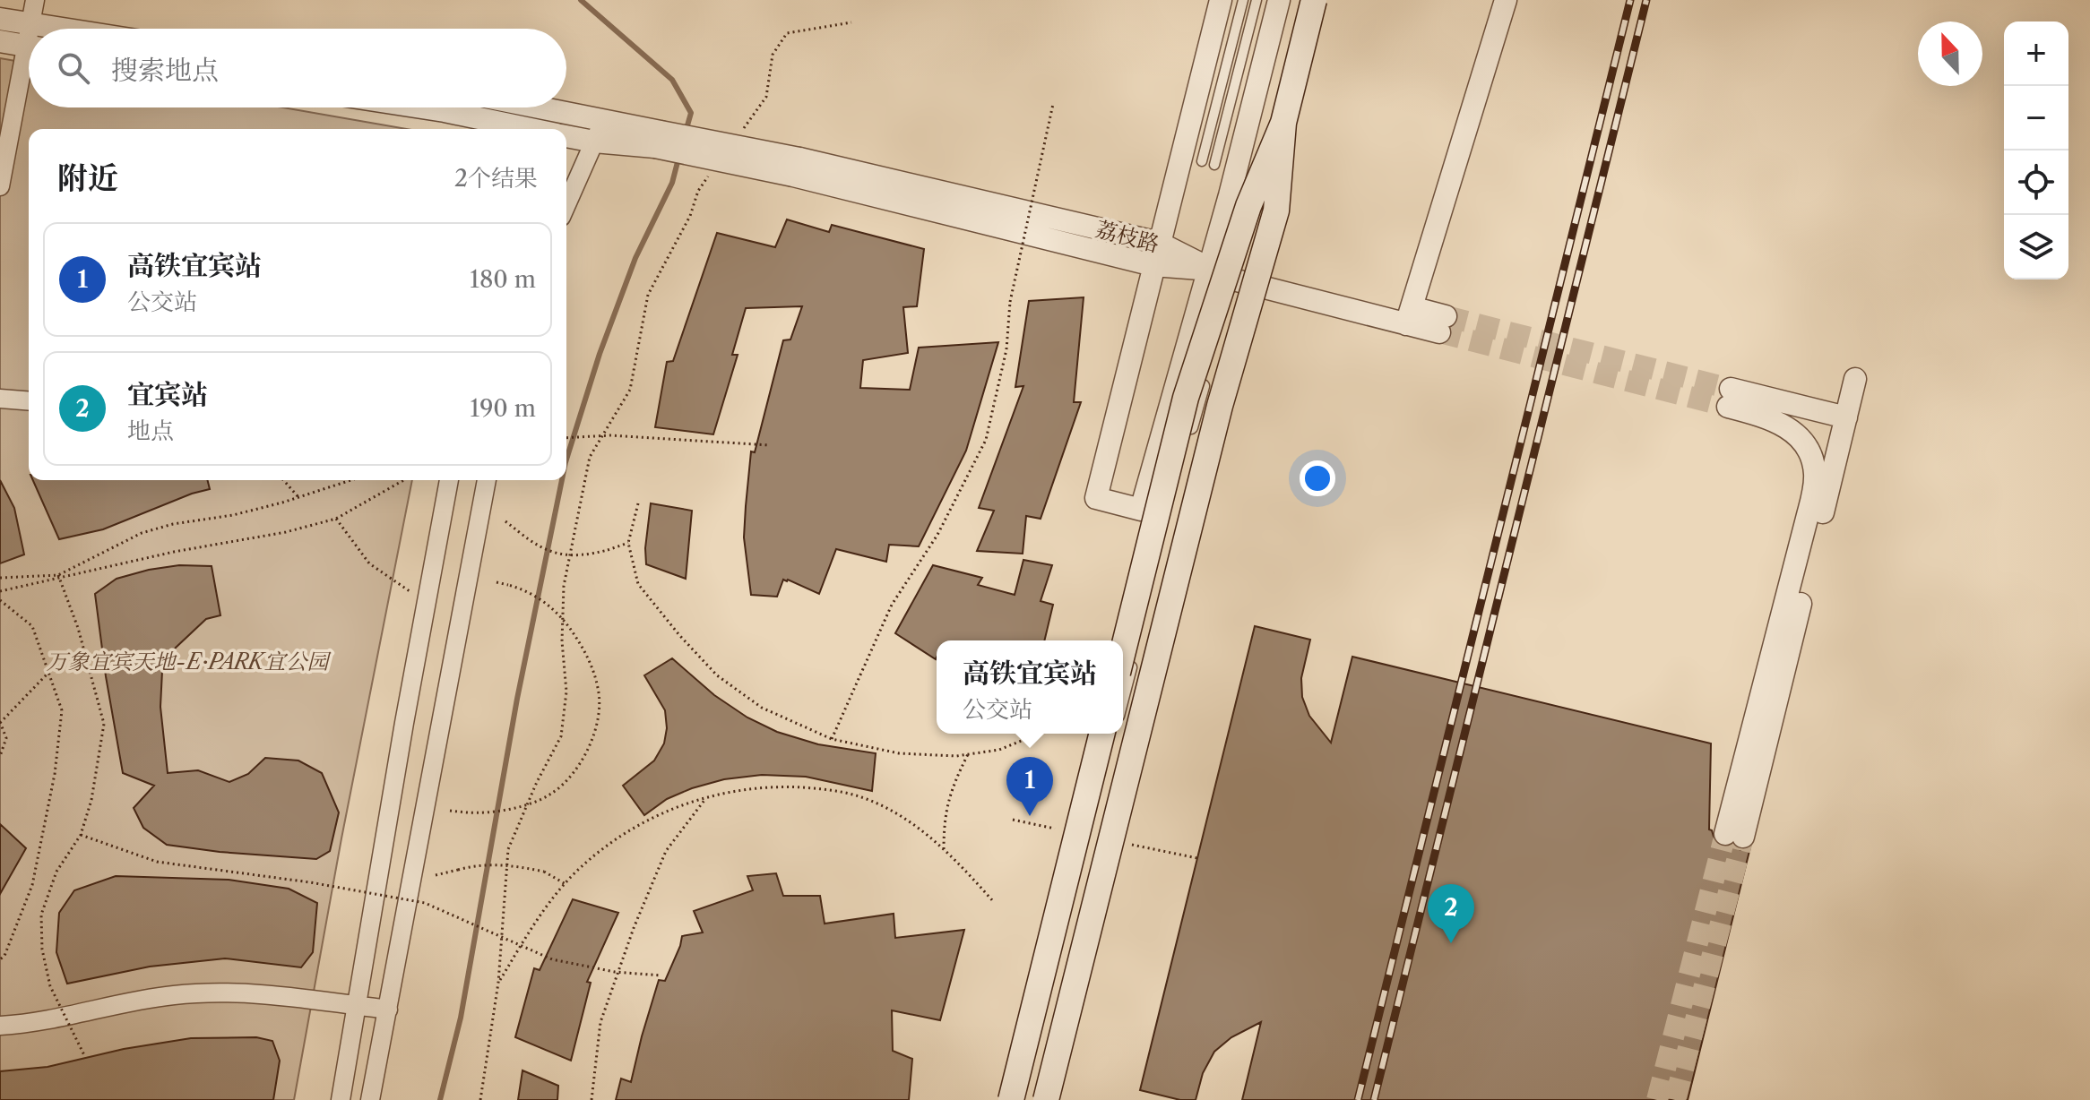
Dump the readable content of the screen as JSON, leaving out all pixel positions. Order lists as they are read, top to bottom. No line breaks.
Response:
{"streets":{"street":["荔枝路"]},"parks":["万象宜宾天地-E·PARK宜公园"],"north":"top","page":{"map_buttons":["+","−"],"search":"搜索地点","heading":["附近","2个结果"],"list":[{"mark":"1","name":"高铁宜宾站","note":"公交站","value":"180 m"},{"mark":"2","name":"宜宾站","note":"地点","value":"190 m"}],"popup":["高铁宜宾站","公交站"],"pins":["1","2"]}}
